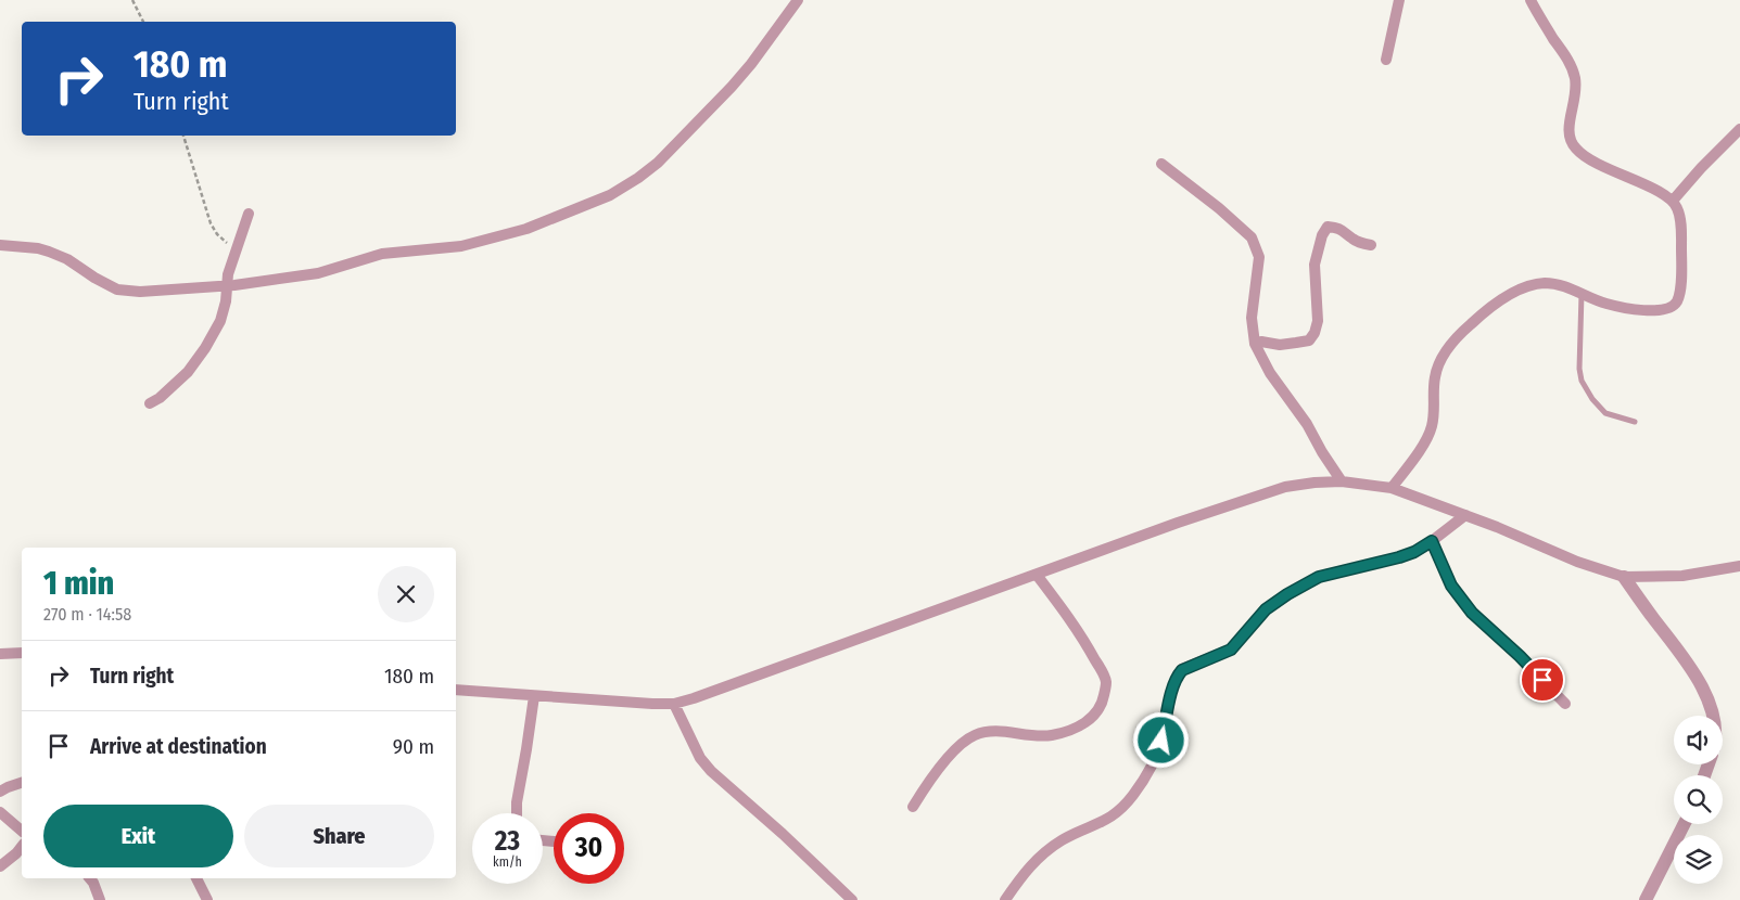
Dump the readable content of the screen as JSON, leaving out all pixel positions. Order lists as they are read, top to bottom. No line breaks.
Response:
{"page":{"turn":["180 m","Turn right"],"heading":["1 min","270 m · 14:58"],"list":[{"name":"Turn right","value":"180 m"},{"name":"Arrive at destination","value":"90 m"}],"buttons":["Exit","Share"],"speed":"23 km/h","limit":"30"}}
